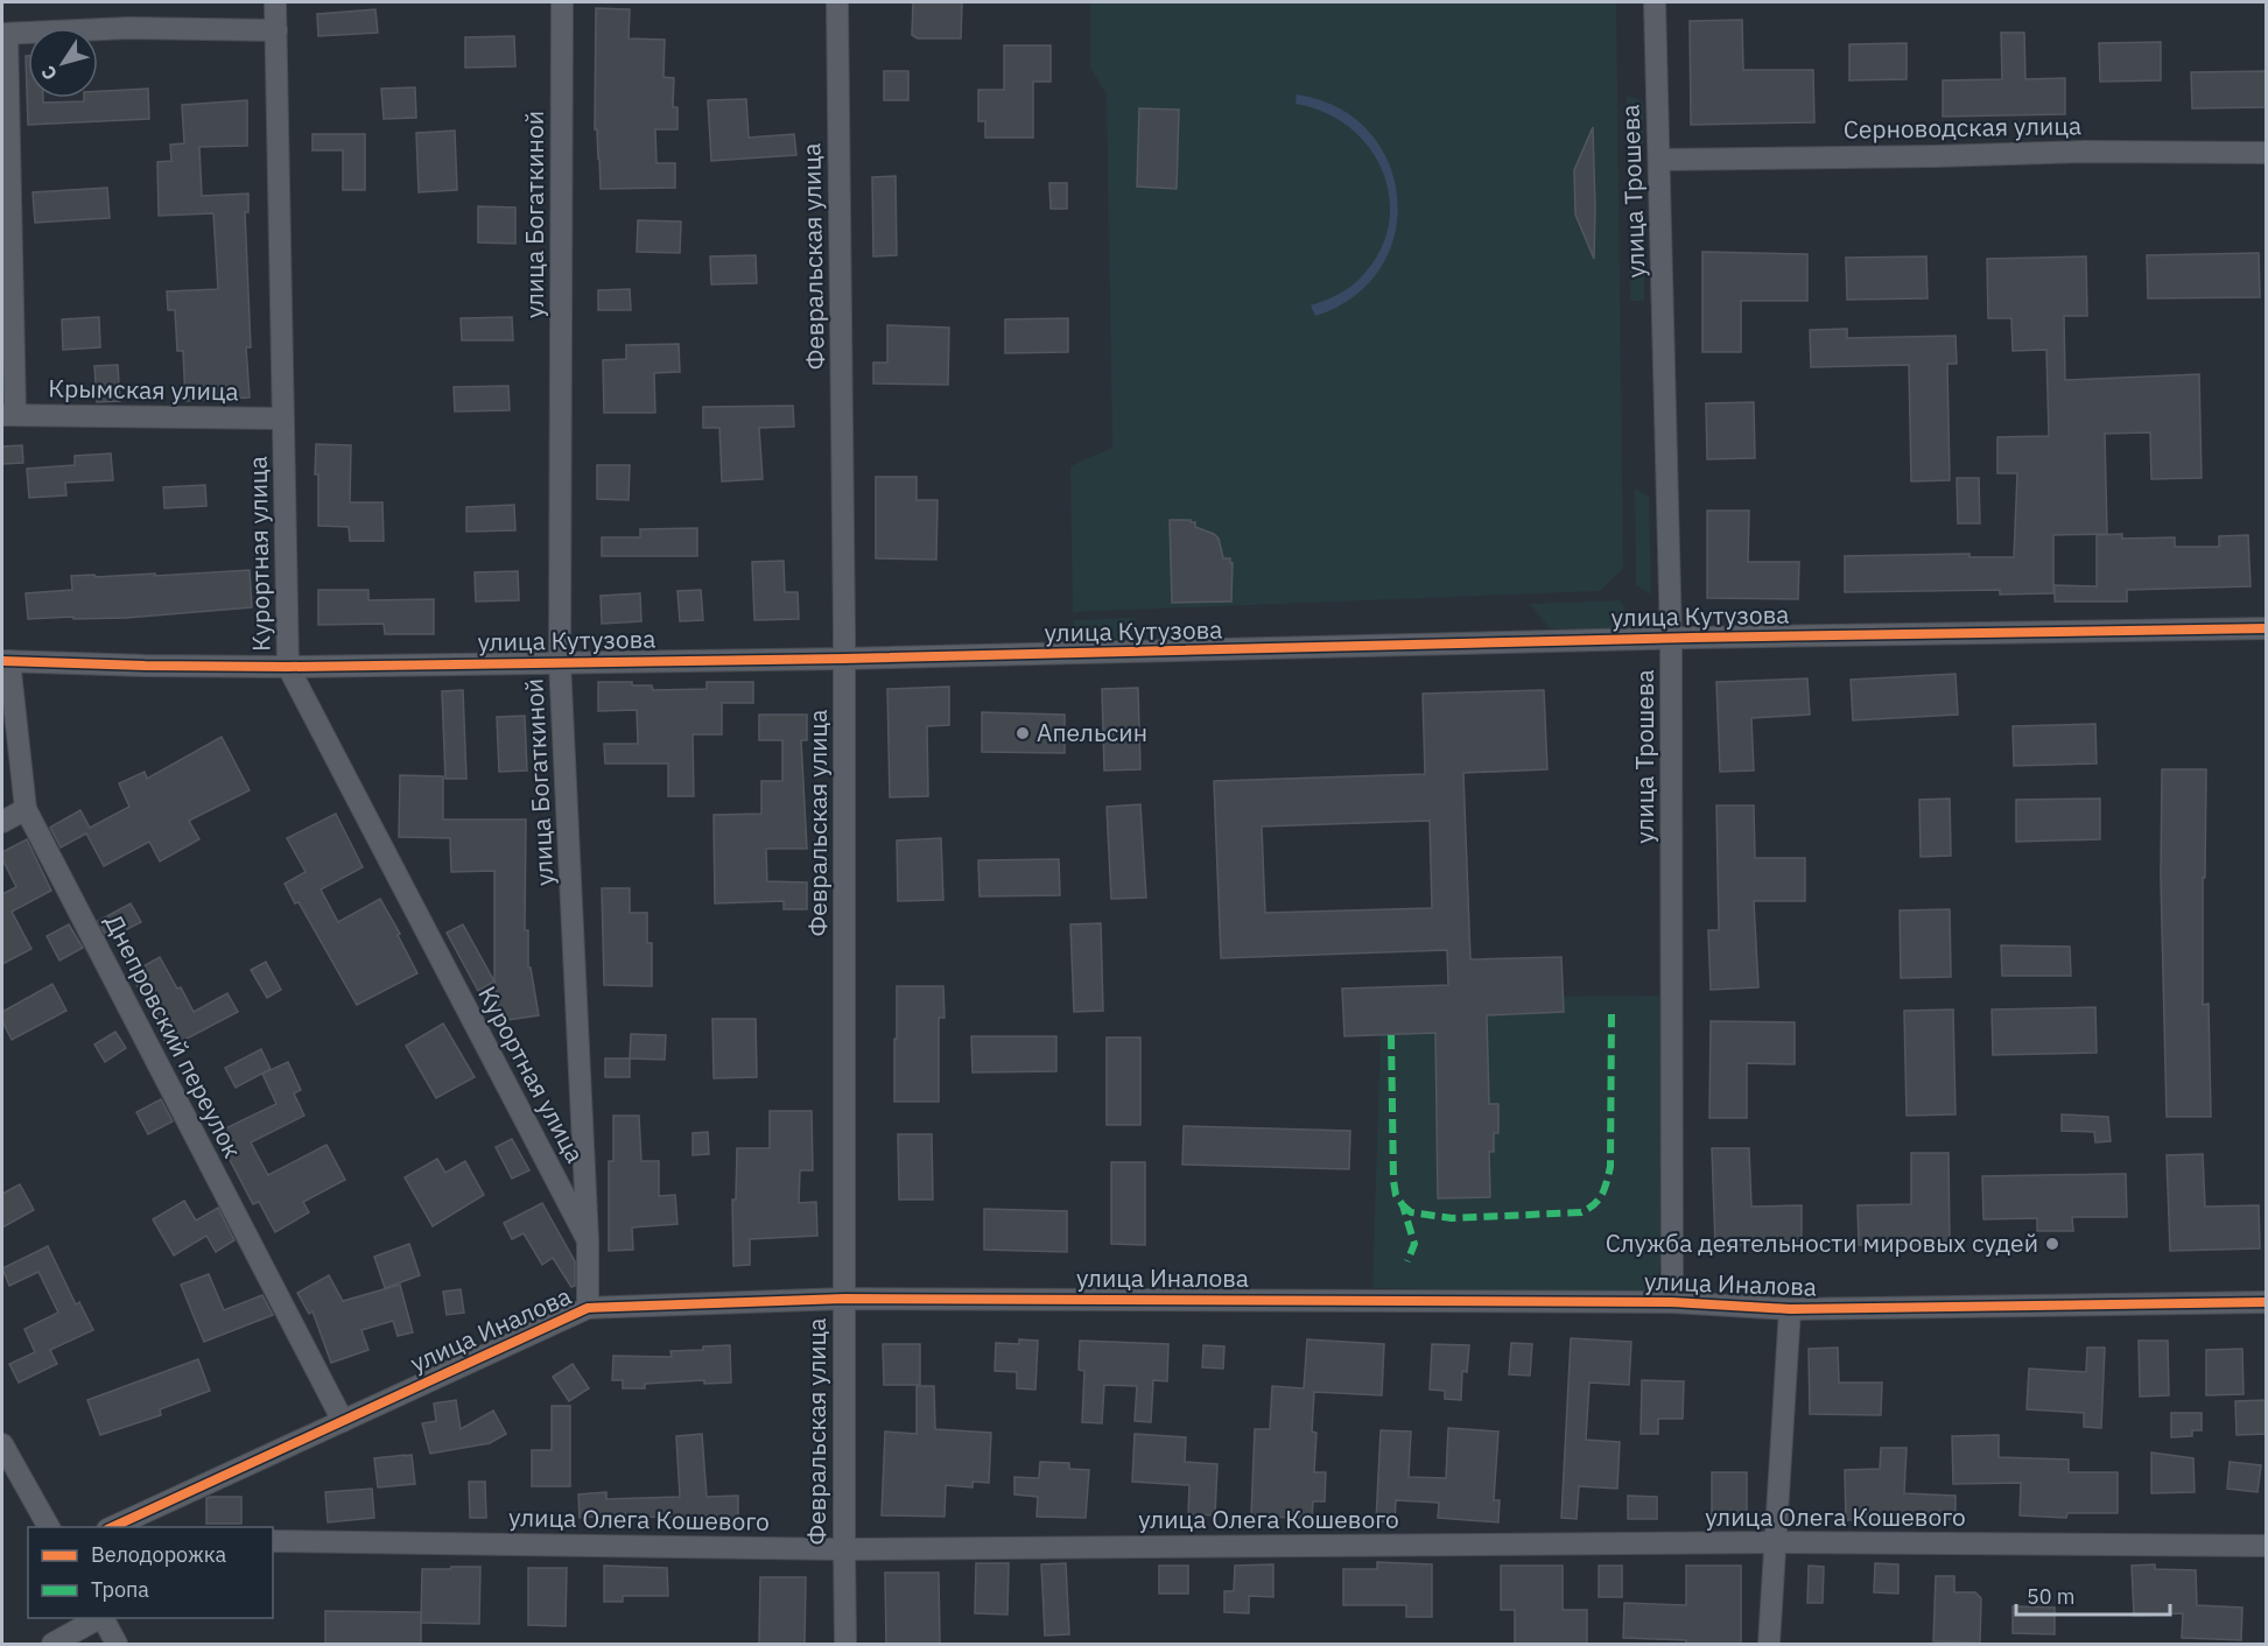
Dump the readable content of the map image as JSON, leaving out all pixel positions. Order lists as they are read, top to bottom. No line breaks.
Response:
{"streets":{"street":["Серноводская улица","улица Трошева","улица Богаткиной","Февральская улица","Крымская улица","Курортная улица","улица Кутузова","Днепровский переулок","улица Иналова","улица Олега Кошевого"]},"crossings":[["Серноводская улица","улица Трошева"],["улица Трошева","улица Кутузова"],["улица Трошева","улица Иналова"],["улица Богаткиной","Курортная улица"],["улица Богаткиной","улица Кутузова"],["улица Богаткиной","улица Иналова"],["Февральская улица","улица Кутузова"],["Февральская улица","улица Иналова"],["Февральская улица","улица Олега Кошевого"],["Крымская улица","Курортная улица"],["Курортная улица","улица Кутузова"],["улица Кутузова","Днепровский переулок"],["Днепровский переулок","улица Иналова"]],"places":["Апельсин","Служба деятельности мировых судей"],"legend":["Велодорожка","Тропа"],"scale_bar":"50 m","north":"bottom left"}
